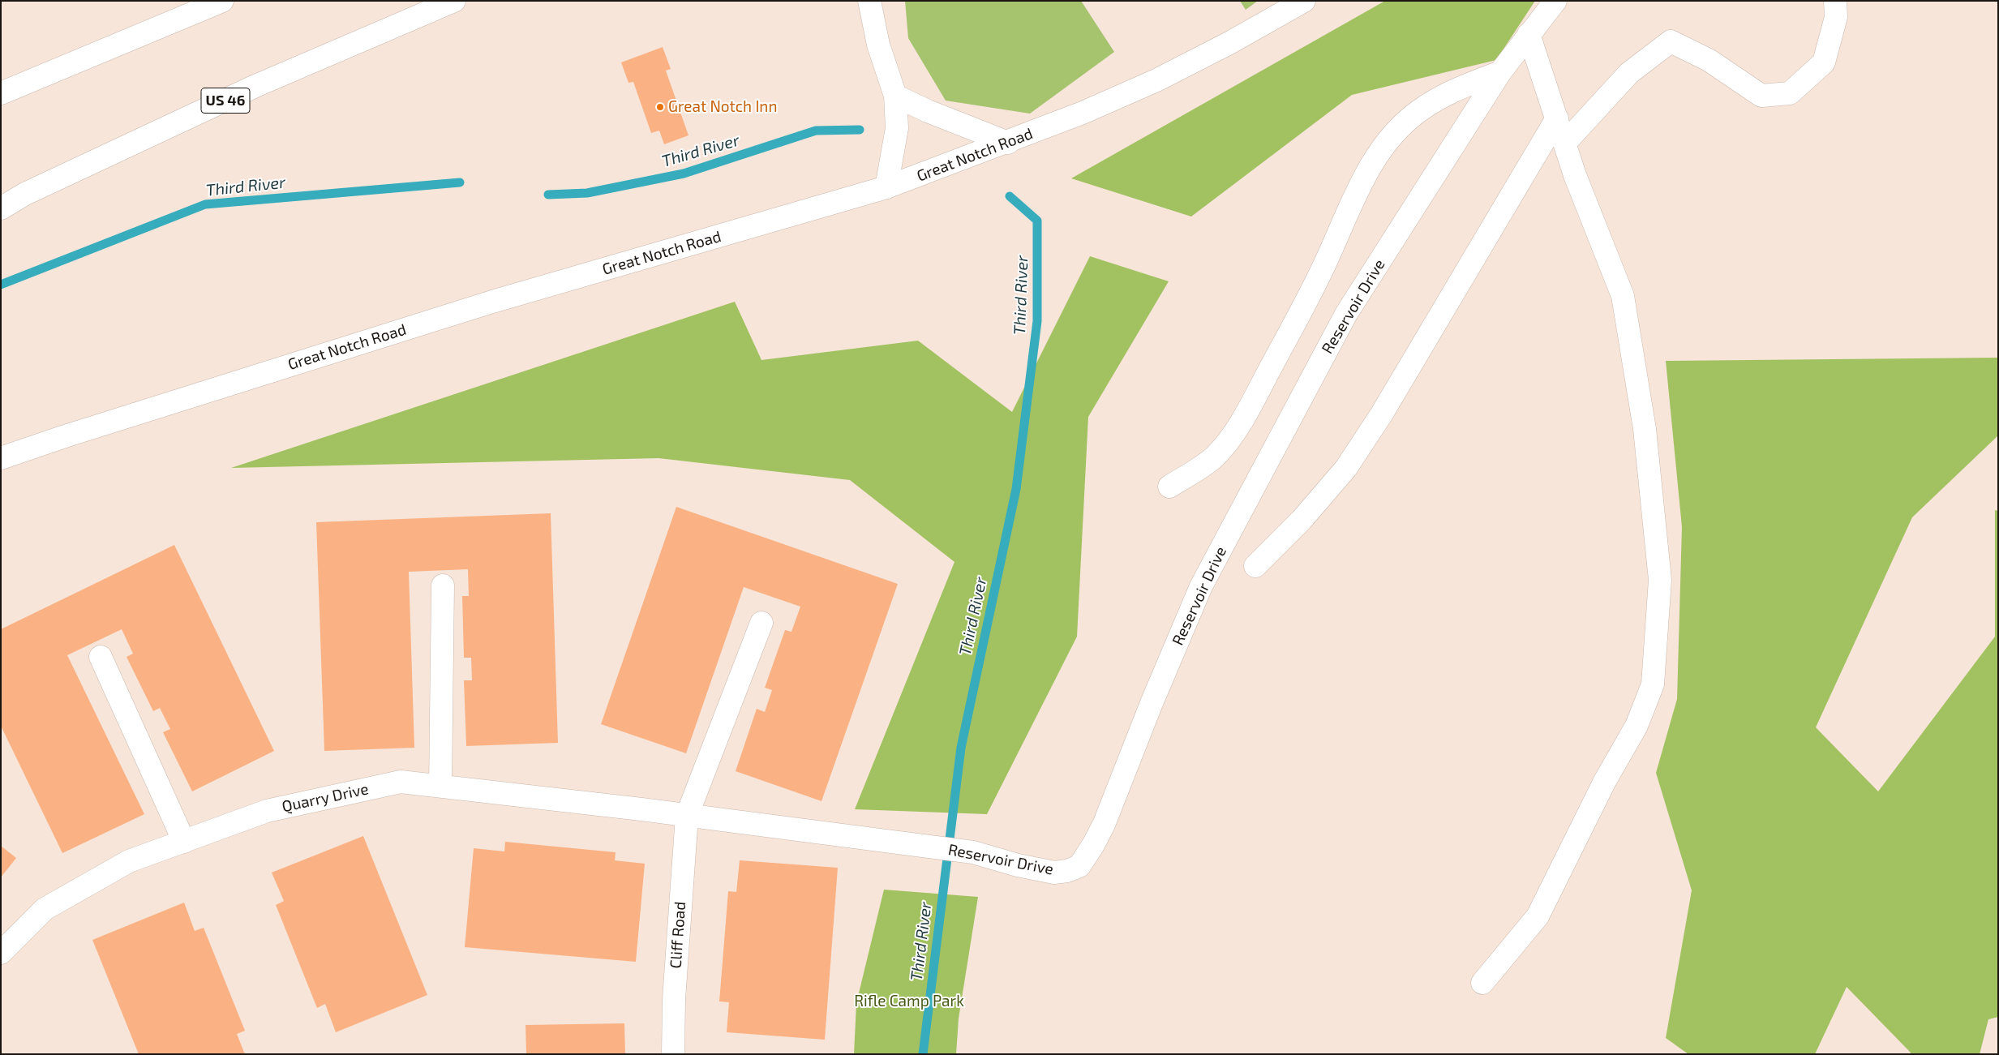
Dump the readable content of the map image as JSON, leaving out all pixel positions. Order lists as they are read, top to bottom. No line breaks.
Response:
{"streets":{"main road":["US 46","Great Notch Road","Reservoir Drive","Quarry Drive","Cliff Road"]},"crossings":[["Reservoir Drive","Quarry Drive"],["Reservoir Drive","Cliff Road"],["Quarry Drive","Cliff Road"]],"water":["Third River"],"parks":["Rifle Camp Park"],"places":["Great Notch Inn"]}
